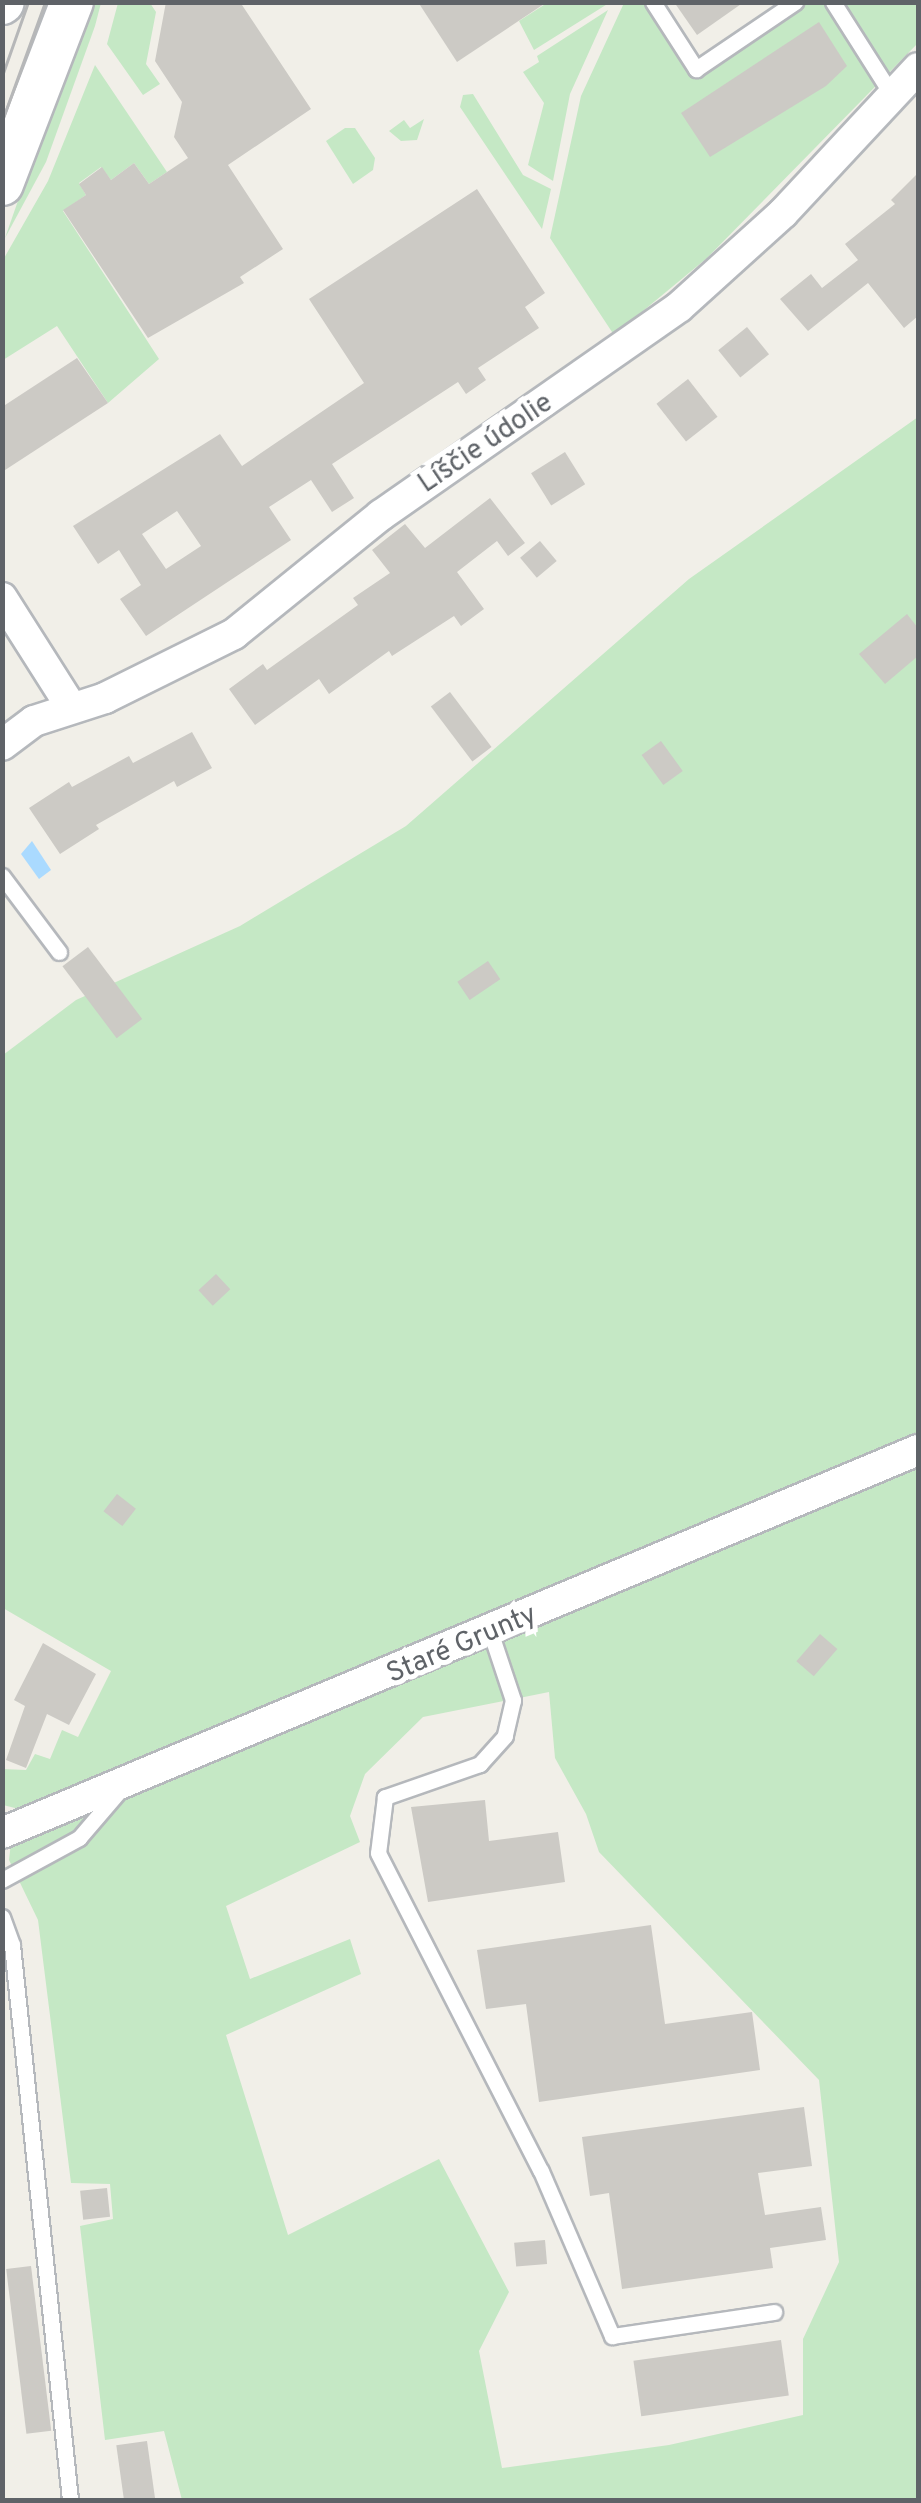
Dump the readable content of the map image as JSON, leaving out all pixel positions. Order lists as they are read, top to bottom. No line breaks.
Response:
{"streets":{"street":["Líščie údolie","Staré Grunty"]}}
